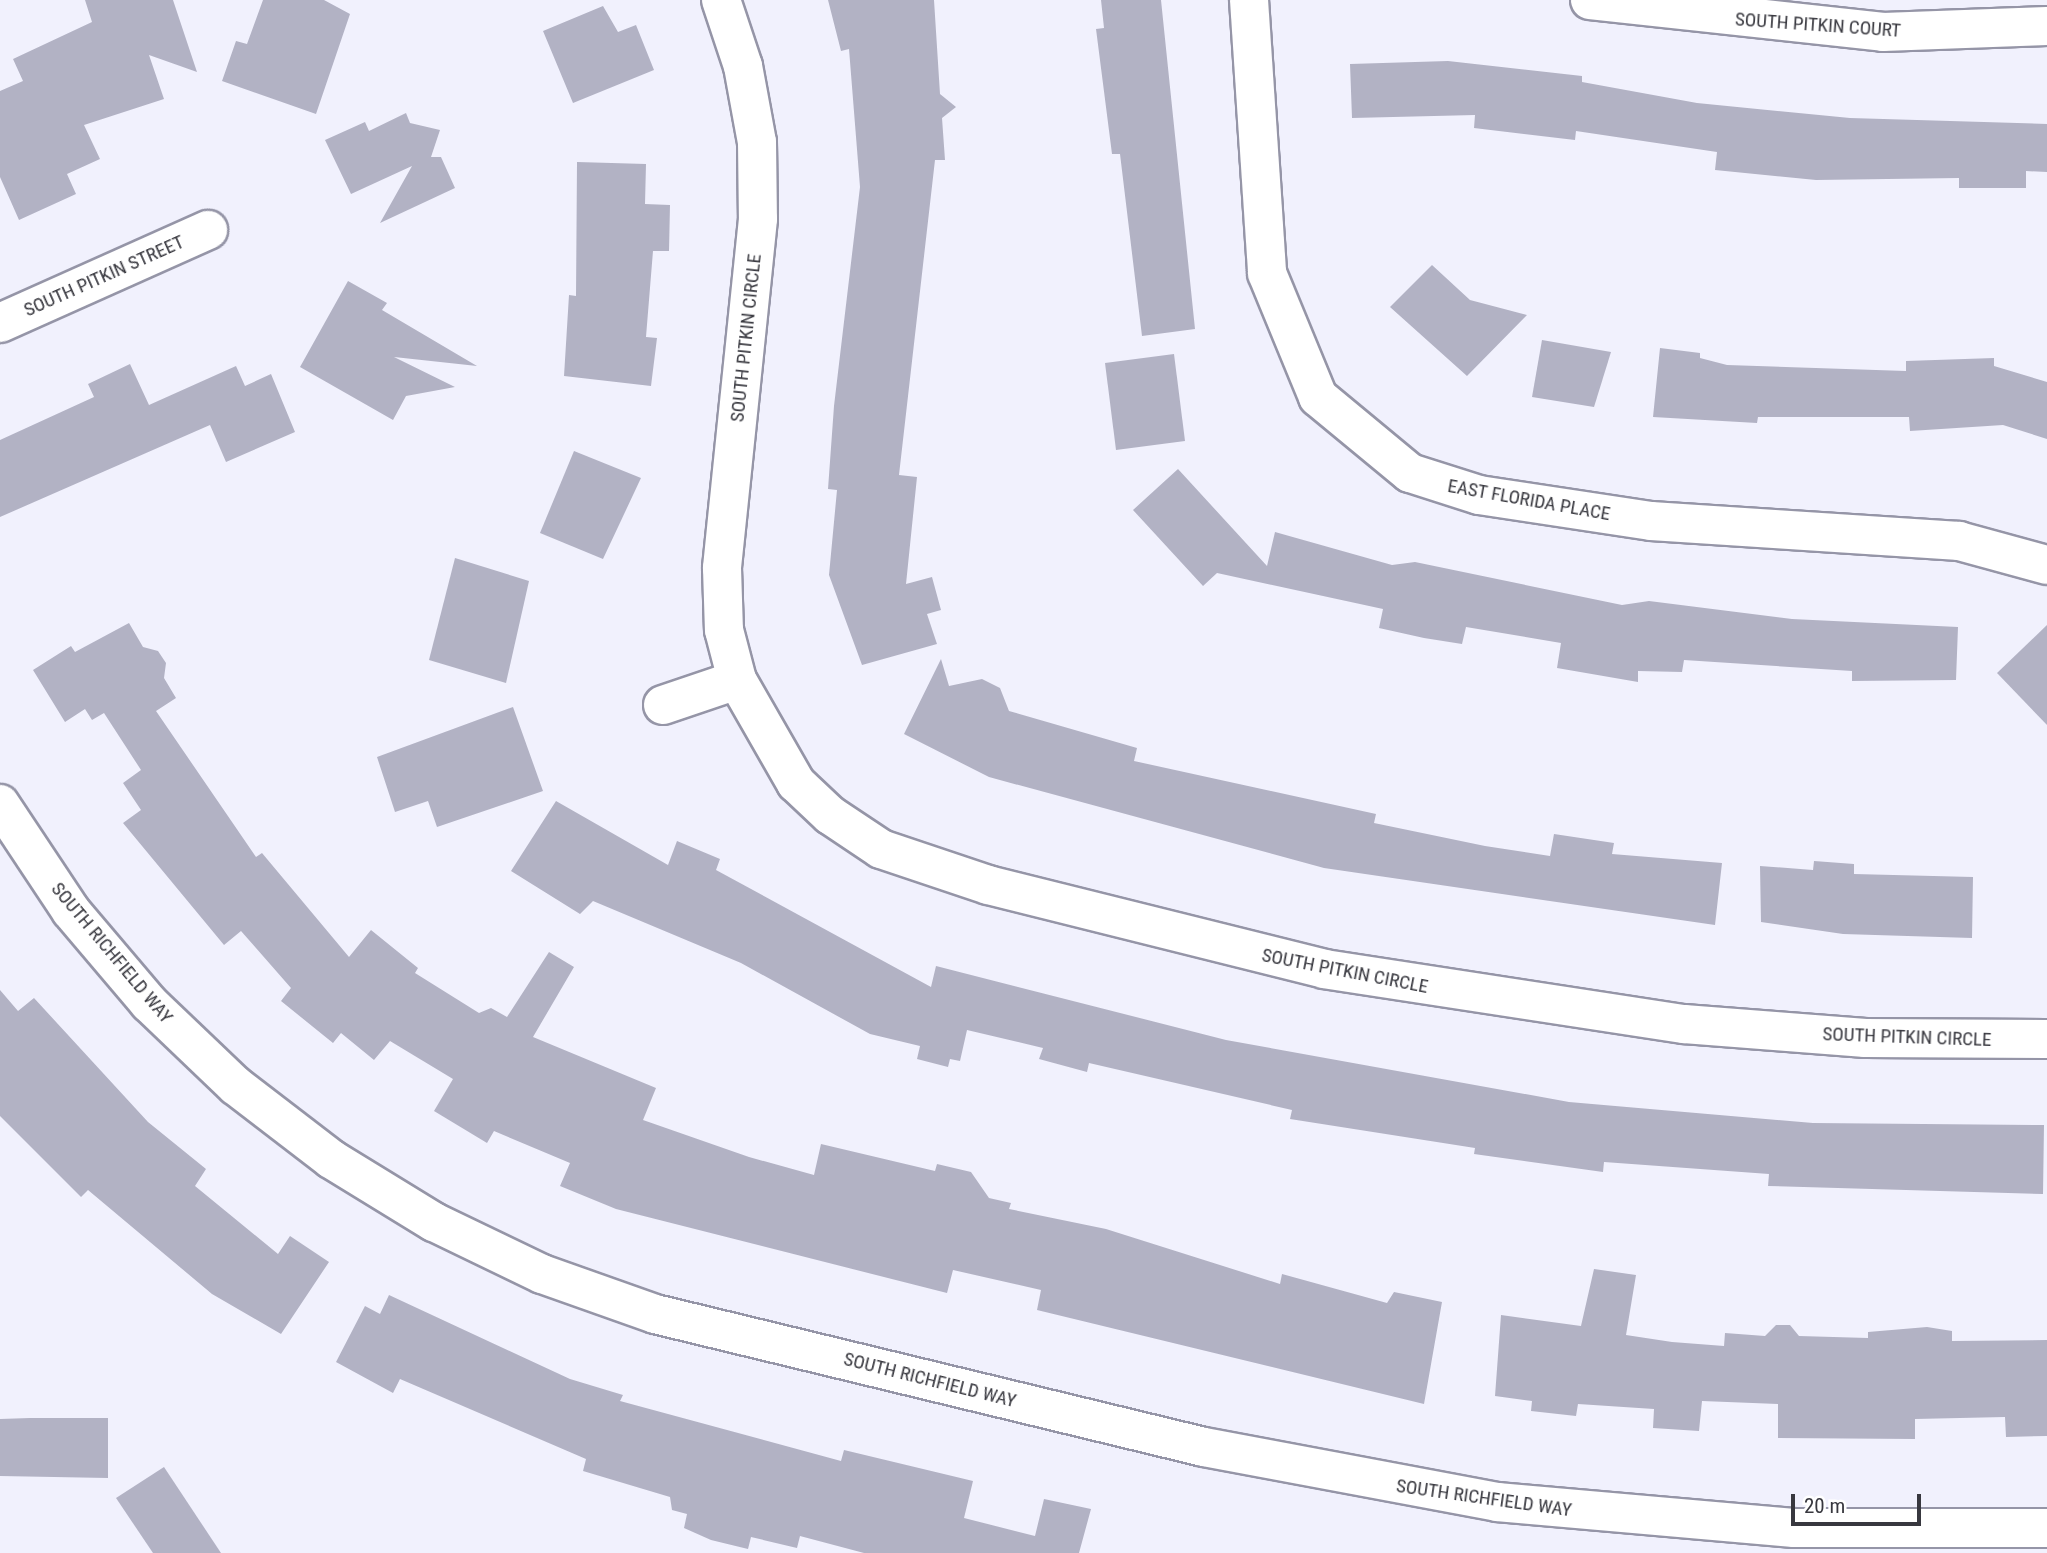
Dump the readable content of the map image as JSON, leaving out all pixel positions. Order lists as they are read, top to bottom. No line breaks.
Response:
{"streets":{"street":["SOUTH PITKIN COURT","SOUTH PITKIN STREET","SOUTH PITKIN CIRCLE","EAST FLORIDA PLACE","SOUTH RICHFIELD WAY"]},"scale_bar":"20 m"}
